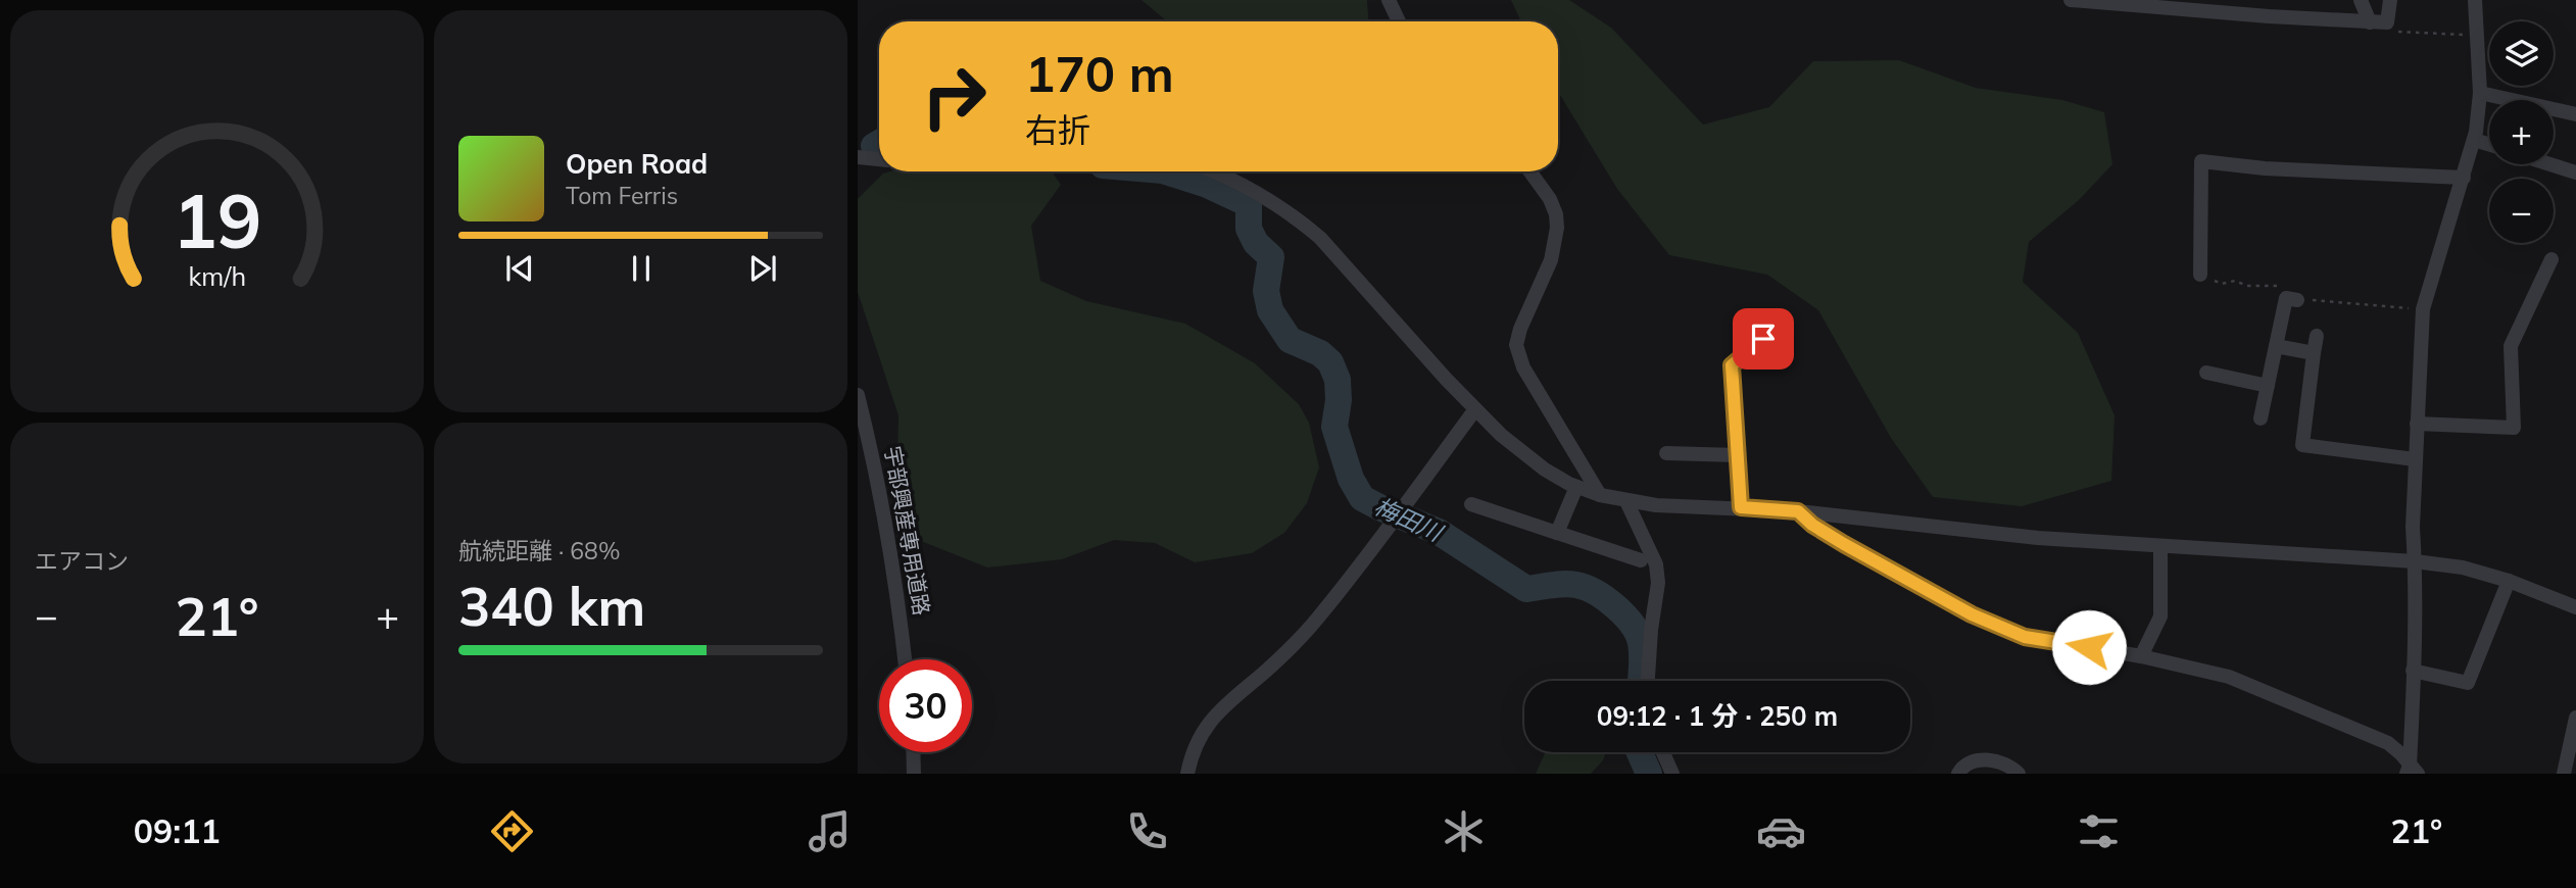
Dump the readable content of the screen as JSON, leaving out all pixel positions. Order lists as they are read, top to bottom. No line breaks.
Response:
{"streets":{"street":["宇部興産専用道路"]},"water":["梅田川"],"page":{"map_buttons":["+","−"],"turn":["170 m","右折"],"song":["Open Road","Tom Ferris"],"tile":["エアコン",["航続距離 · 68%","340 km"]],"heat":["−","21°","+"],"limit":"30","trip":"09:12 · 1 分 · 250 m","tabs":["09:11","21°"],"gauge":["19","km/h"]}}
